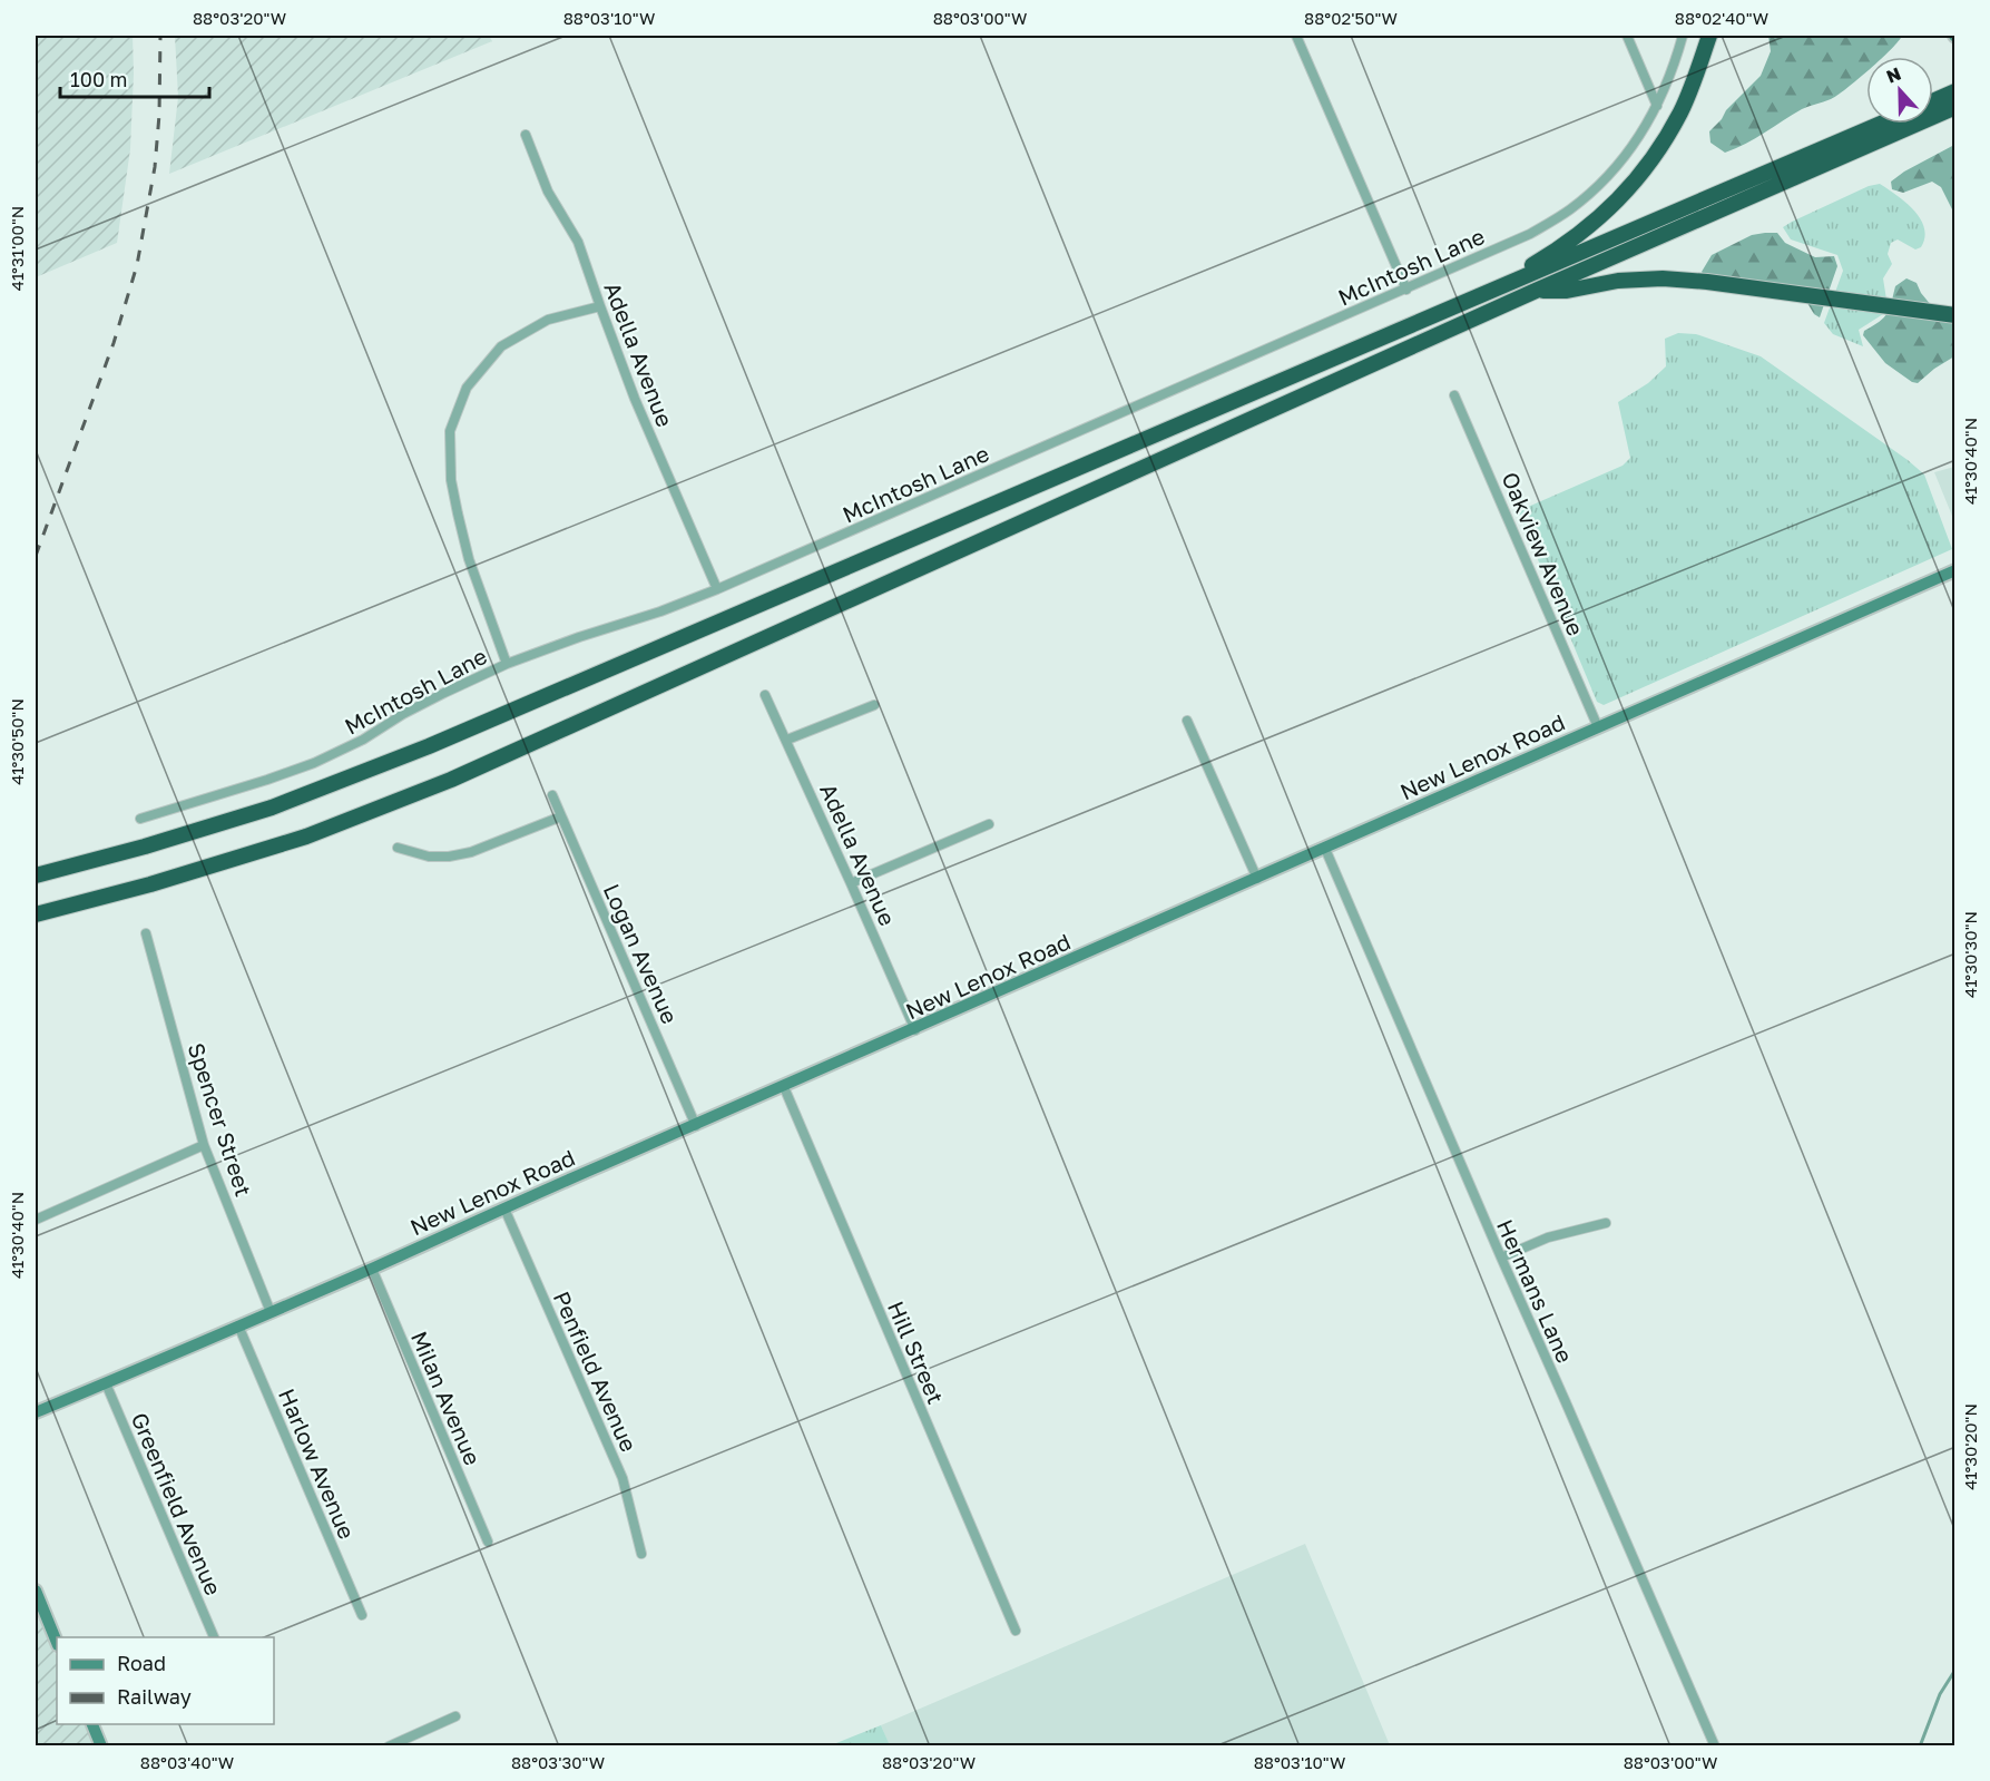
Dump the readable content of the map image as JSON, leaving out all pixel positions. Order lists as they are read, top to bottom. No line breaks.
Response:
{"streets":{"street":["McIntosh Lane","Adella Avenue","Oakview Avenue","New Lenox Road","Logan Avenue","Spencer Street","Hermans Lane","Hill Street","Penfield Avenue","Milan Avenue","Harlow Avenue","Greenfield Avenue"]},"crossings":[["McIntosh Lane","Adella Avenue"],["Adella Avenue","New Lenox Road"],["Oakview Avenue","New Lenox Road"],["New Lenox Road","Logan Avenue"],["New Lenox Road","Spencer Street"],["New Lenox Road","Hermans Lane"],["New Lenox Road","Hill Street"],["New Lenox Road","Penfield Avenue"],["New Lenox Road","Milan Avenue"],["New Lenox Road","Harlow Avenue"],["New Lenox Road","Greenfield Avenue"]],"legend":["Road","Railway"],"scale_bar":"100 m","north":"top","coordinates":["88°03'20\"W","88°03'10\"W","88°03'00\"W","88°02'50\"W","88°02'40\"W","41°31'00\"N","41°30'40\"N","41°30'50\"N","41°30'30\"N","41°30'20\"N","88°03'40\"W","88°03'30\"W"]}
